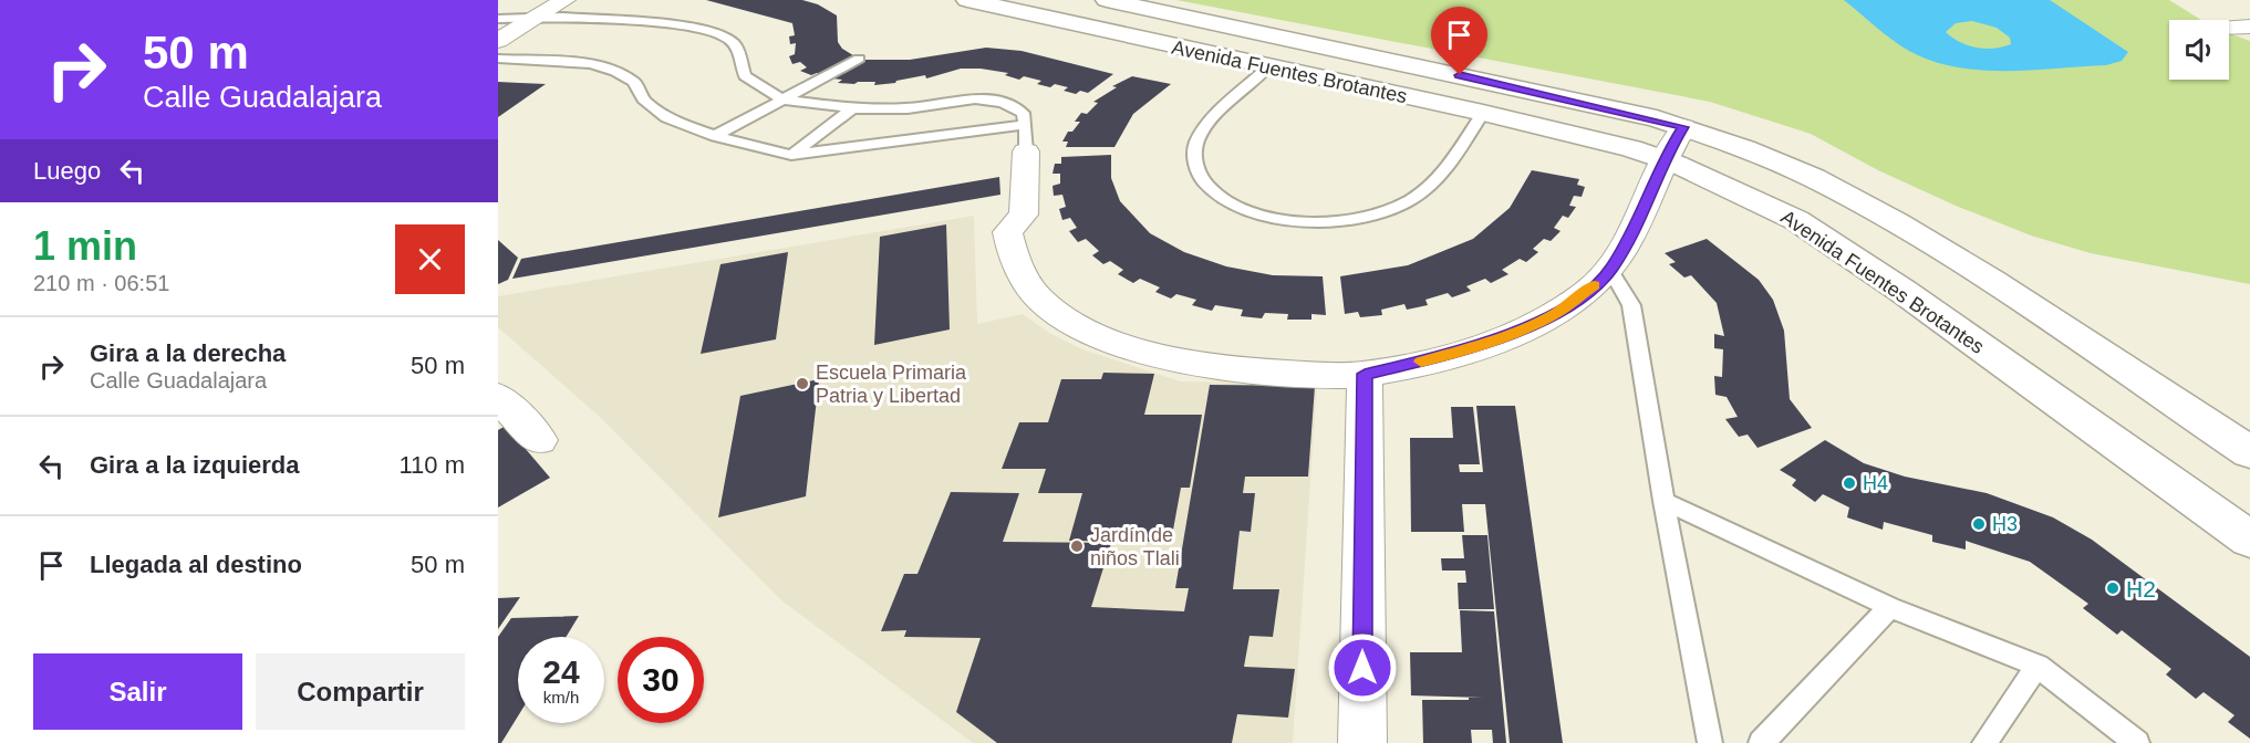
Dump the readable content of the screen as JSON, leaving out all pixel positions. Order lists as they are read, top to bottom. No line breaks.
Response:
{"streets":{"street":["Avenida Fuentes Brotantes"]},"places":["Escuela Primaria Patria y Libertad","H4","H3","Jardín de niños Tlali","H2"],"page":{"turn":["50 m","Calle Guadalajara"],"then":"Luego","heading":["1 min","210 m · 06:51"],"list":[{"name":"Gira a la derecha","note":"Calle Guadalajara","value":"50 m"},{"name":"Gira a la izquierda","value":"110 m"},{"name":"Llegada al destino","value":"50 m"}],"speed":"24 km/h","limit":"30","buttons":["Salir","Compartir"]}}
